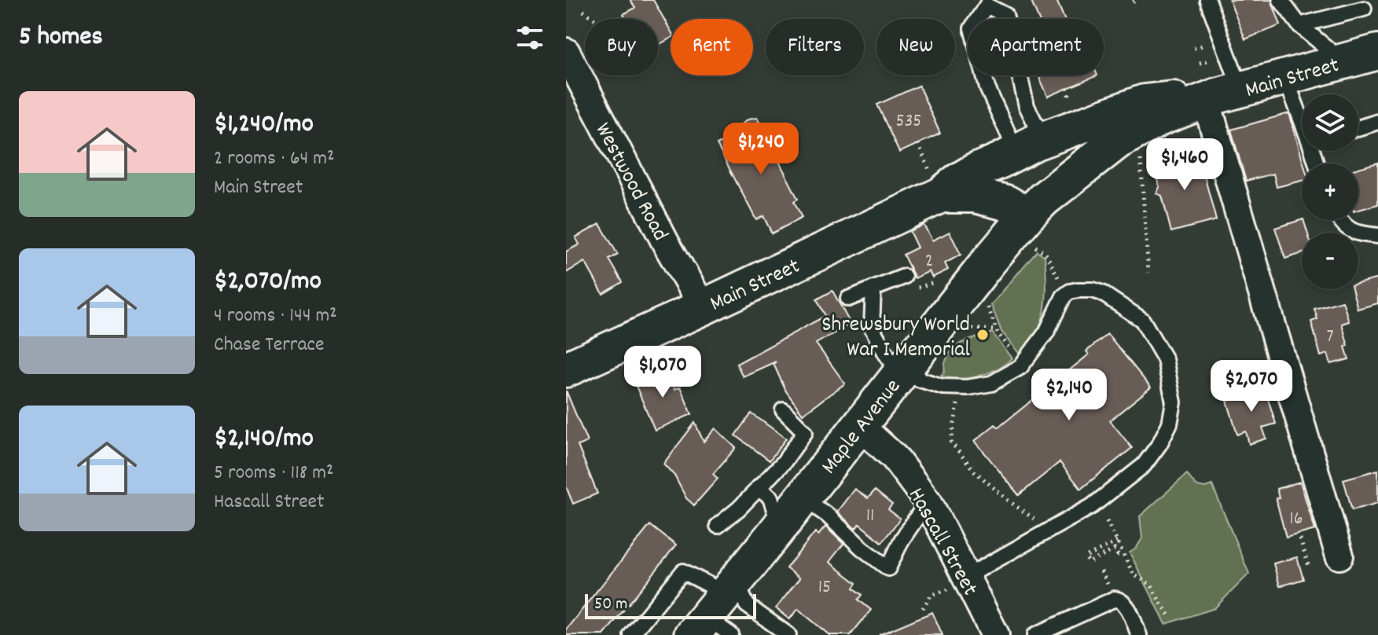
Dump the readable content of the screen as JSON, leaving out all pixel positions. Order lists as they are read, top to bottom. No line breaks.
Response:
{"streets":{"main road":["Main Street","Maple Avenue"],"street":["Westwood Road","Hascall Street"]},"crossings":[["Main Street","Westwood Road"],["Main Street","Maple Avenue"],["Maple Avenue","Hascall Street"]],"places":["Shrewsbury World War I Memorial"],"house_numbers":["535","2","7","11","16","15"],"scale_bar":"50 m","page":{"heading":"5 homes","chip":["Buy","Rent","Filters","New","Apartment"],"list":[{"name":"$1,240/mo","note":"2 rooms · 64 m² · Main Street"},{"name":"$2,070/mo","note":"4 rooms · 144 m² · Chase Terrace"},{"name":"$2,140/mo","note":"5 rooms · 118 m² · Hascall Street"}],"map_buttons":["+","−"],"price":["$1,240","$1,460","$1,070","$2,070","$2,140"],"scale":"50 m"}}
